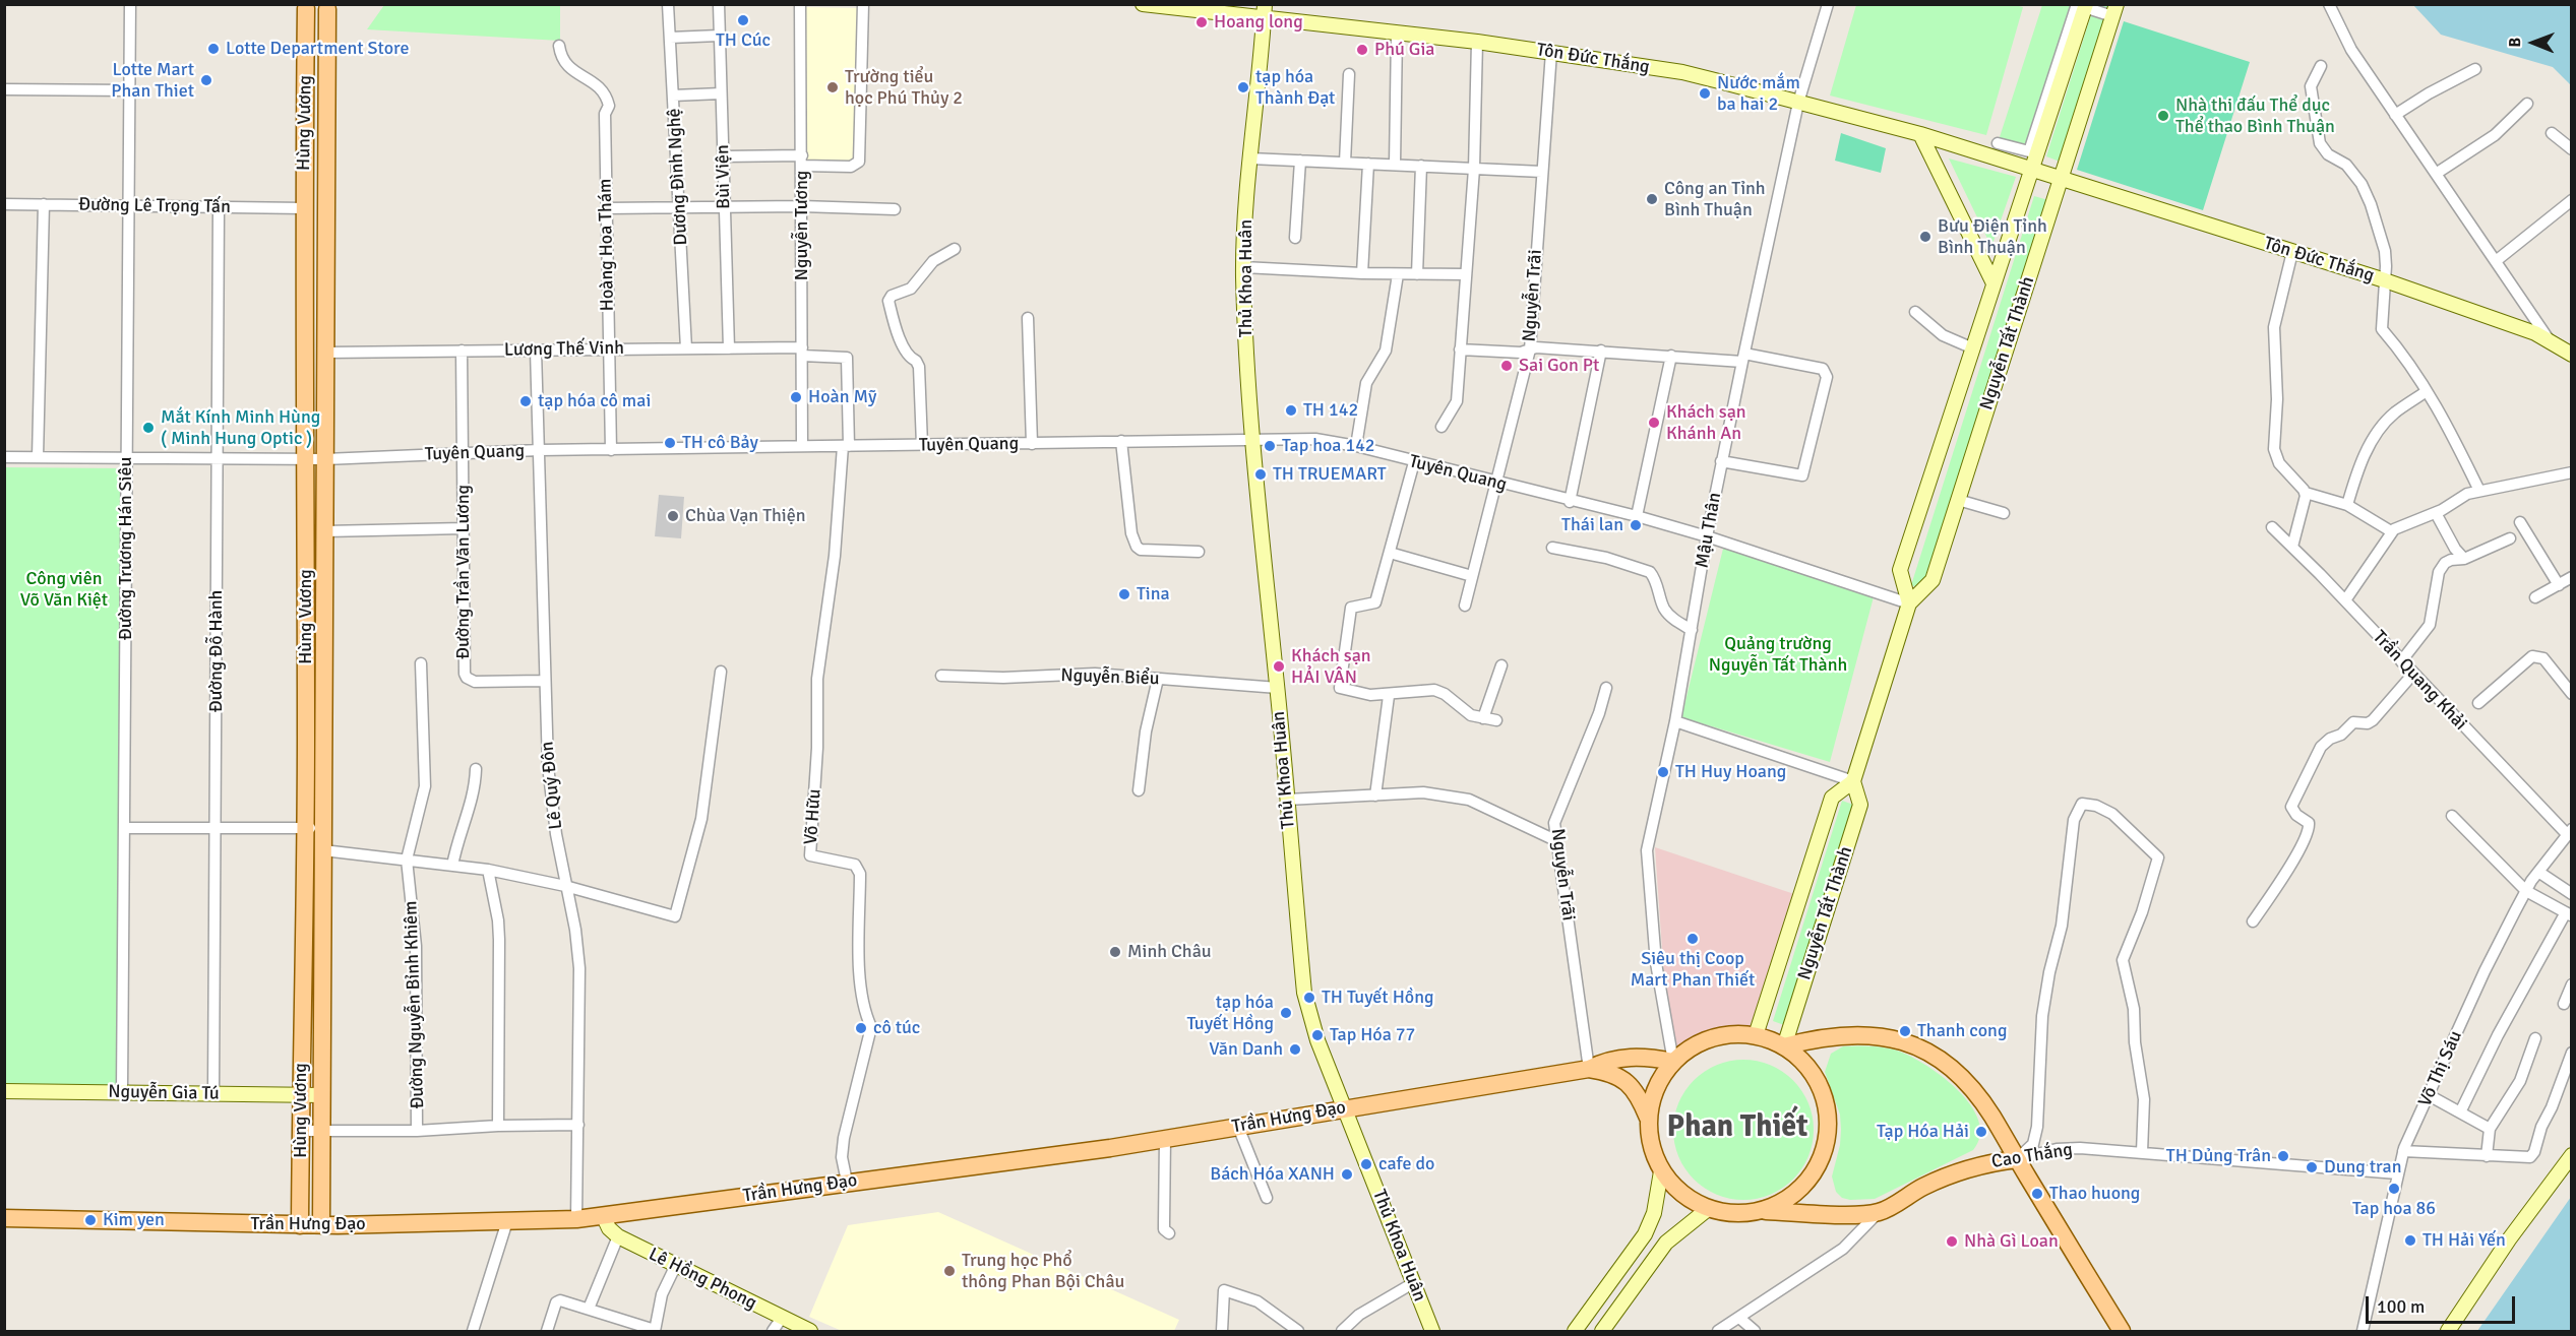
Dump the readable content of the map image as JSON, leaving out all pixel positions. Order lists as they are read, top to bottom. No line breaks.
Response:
{"streets":{"main road":["Hùng Vương","Trần Hưng Đạo","Cao Thắng"],"street":["Tôn Đức Thắng","Dương Đình Nghệ","Bùi Viện","Đường Lê Trọng Tấn","Nguyễn Tương","Hoàng Hoa Thám","Thủ Khoa Huân","Nguyễn Trãi","Nguyễn Tất Thành","Lương Thế Vinh","Tuyên Quang","Mậu Thân","Đường Trương Hán Siêu","Đường Trần Văn Lương","Đường Đỗ Hành","Nguyễn Biểu","Trần Quang Khải","Lê Quý Đôn","Võ Hữu","Đường Nguyễn Bỉnh Khiêm","Võ Thị Sáu","Nguyễn Gia Tú","Lê Hồng Phong"]},"crossings":[["Tôn Đức Thắng","Thủ Khoa Huân"],["Tôn Đức Thắng","Nguyễn Trãi"],["Tôn Đức Thắng","Nguyễn Tất Thành"],["Tôn Đức Thắng","Mậu Thân"],["Hùng Vương","Đường Lê Trọng Tấn"],["Hùng Vương","Lương Thế Vinh"],["Hùng Vương","Tuyên Quang"],["Hùng Vương","Nguyễn Gia Tú"],["Hùng Vương","Trần Hưng Đạo"],["Dương Đình Nghệ","Lương Thế Vinh"],["Bùi Viện","Lương Thế Vinh"],["Đường Lê Trọng Tấn","Đường Trương Hán Siêu"],["Đường Lê Trọng Tấn","Đường Đỗ Hành"],["Nguyễn Tương","Lương Thế Vinh"],["Nguyễn Tương","Tuyên Quang"],["Hoàng Hoa Thám","Lương Thế Vinh"],["Hoàng Hoa Thám","Tuyên Quang"],["Thủ Khoa Huân","Tuyên Quang"],["Thủ Khoa Huân","Nguyễn Biểu"],["Thủ Khoa Huân","Trần Hưng Đạo"],["Nguyễn Trãi","Tuyên Quang"],["Nguyễn Trãi","Trần Hưng Đạo"],["Nguyễn Tất Thành","Tuyên Quang"],["Nguyễn Tất Thành","Mậu Thân"],["Nguyễn Tất Thành","Trần Hưng Đạo"],["Lương Thế Vinh","Tuyên Quang"],["Lương Thế Vinh","Đường Trần Văn Lương"],["Lương Thế Vinh","Lê Quý Đôn"],["Lương Thế Vinh","Võ Hữu"],["Tuyên Quang","Mậu Thân"],["Tuyên Quang","Đường Trương Hán Siêu"],["Tuyên Quang","Đường Trần Văn Lương"],["Tuyên Quang","Đường Đỗ Hành"],["Tuyên Quang","Lê Quý Đôn"],["Tuyên Quang","Võ Hữu"],["Mậu Thân","Trần Hưng Đạo"],["Đường Trương Hán Siêu","Nguyễn Gia Tú"],["Đường Trần Văn Lương","Lê Quý Đôn"],["Đường Đỗ Hành","Nguyễn Gia Tú"],["Trần Quang Khải","Võ Thị Sáu"],["Lê Quý Đôn","Trần Hưng Đạo"],["Võ Hữu","Trần Hưng Đạo"],["Võ Thị Sáu","Cao Thắng"],["Trần Hưng Đạo","Lê Hồng Phong"]],"districts":["Phan Thiết"],"parks":["Công viên Võ Văn Kiệt","Quảng trường Nguyễn Tất Thành"],"places":["TH Cúc","Hoang long","Lotte Department Store","Phú Gia","Lotte Mart Phan Thiet","Trường tiểu học Phú Thủy 2","tạp hóa Thành Đạt","Nước mắm ba hai 2","Nhà thi đấu Thể dục Thể thao Bình Thuận","Công an Tỉnh Bình Thuận","Bưu Điện Tỉnh Bình Thuận","Sai Gon Pt","Hoàn Mỹ","tạp hóa cô mai","TH 142","Khách sạn Khánh An","Mắt Kính Minh Hùng ( Minh Hung Optic )","TH cô Bảy","Tap hoa 142","TH TRUEMART","Chùa Vạn Thiện","Thái lan","Tina","Khách sạn HẢI VÂN","TH Huy Hoang","Siêu thị Coop Mart Phan Thiết","Minh Châu","TH Tuyết Hồng","tạp hóa Tuyết Hồng","cô túc","Thanh cong","Tap Hóa 77","Văn Danh","Tạp Hóa Hải","TH Dủng Trân","cafe do","Dung tran","Bách Hóa XANH","Tap hoa 86","Thao huong","Kim yen","TH Hải Yến","Nhà Gì Loan","Trung học Phổ thông Phan Bội Châu"],"scale_bar":"100 m","north":"left"}
